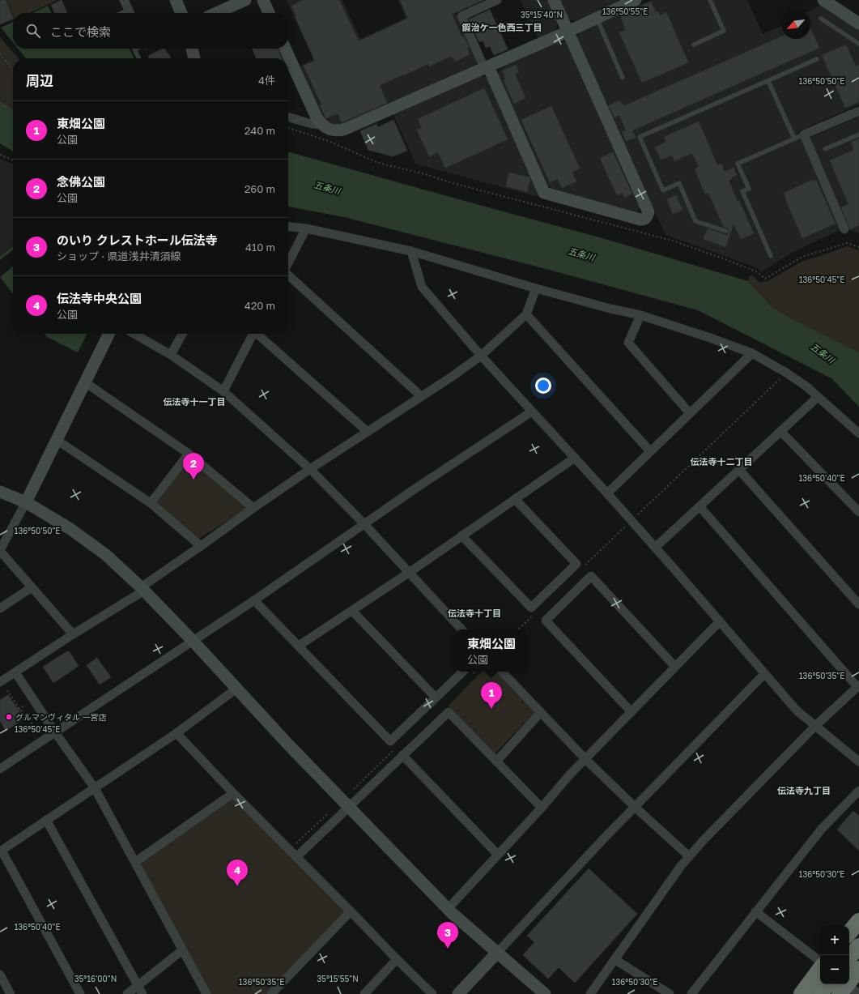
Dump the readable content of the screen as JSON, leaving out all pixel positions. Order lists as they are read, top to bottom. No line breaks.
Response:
{"districts":["鍜治ケ一色西三丁目","伝法寺十一丁目","伝法寺十二丁目","伝法寺十丁目","伝法寺九丁目"],"water":["五条川"],"places":["グルマンヴィタル 一宮店"],"north":"bottom left","page":{"search":"ここで検索","heading":["周辺","4件"],"list":[{"mark":"1","name":"東畑公園","note":"公園","value":"240 m"},{"mark":"2","name":"念佛公園","note":"公園","value":"260 m"},{"mark":"3","name":"のいり クレストホール伝法寺","note":"ショップ · 県道浅井清須線","value":"410 m"},{"mark":"4","name":"伝法寺中央公園","note":"公園","value":"420 m"}],"pins":["2","1","4","3"],"popup":["東畑公園","公園"],"map_buttons":["+","−"]},"coordinates":["136°50'55\"E","35°15'40\"N","136°50'50\"E","136°50'45\"E","136°50'40\"E","136°50'35\"E","136°50'30\"E","35°16'00\"N","35°15'55\"N"]}
